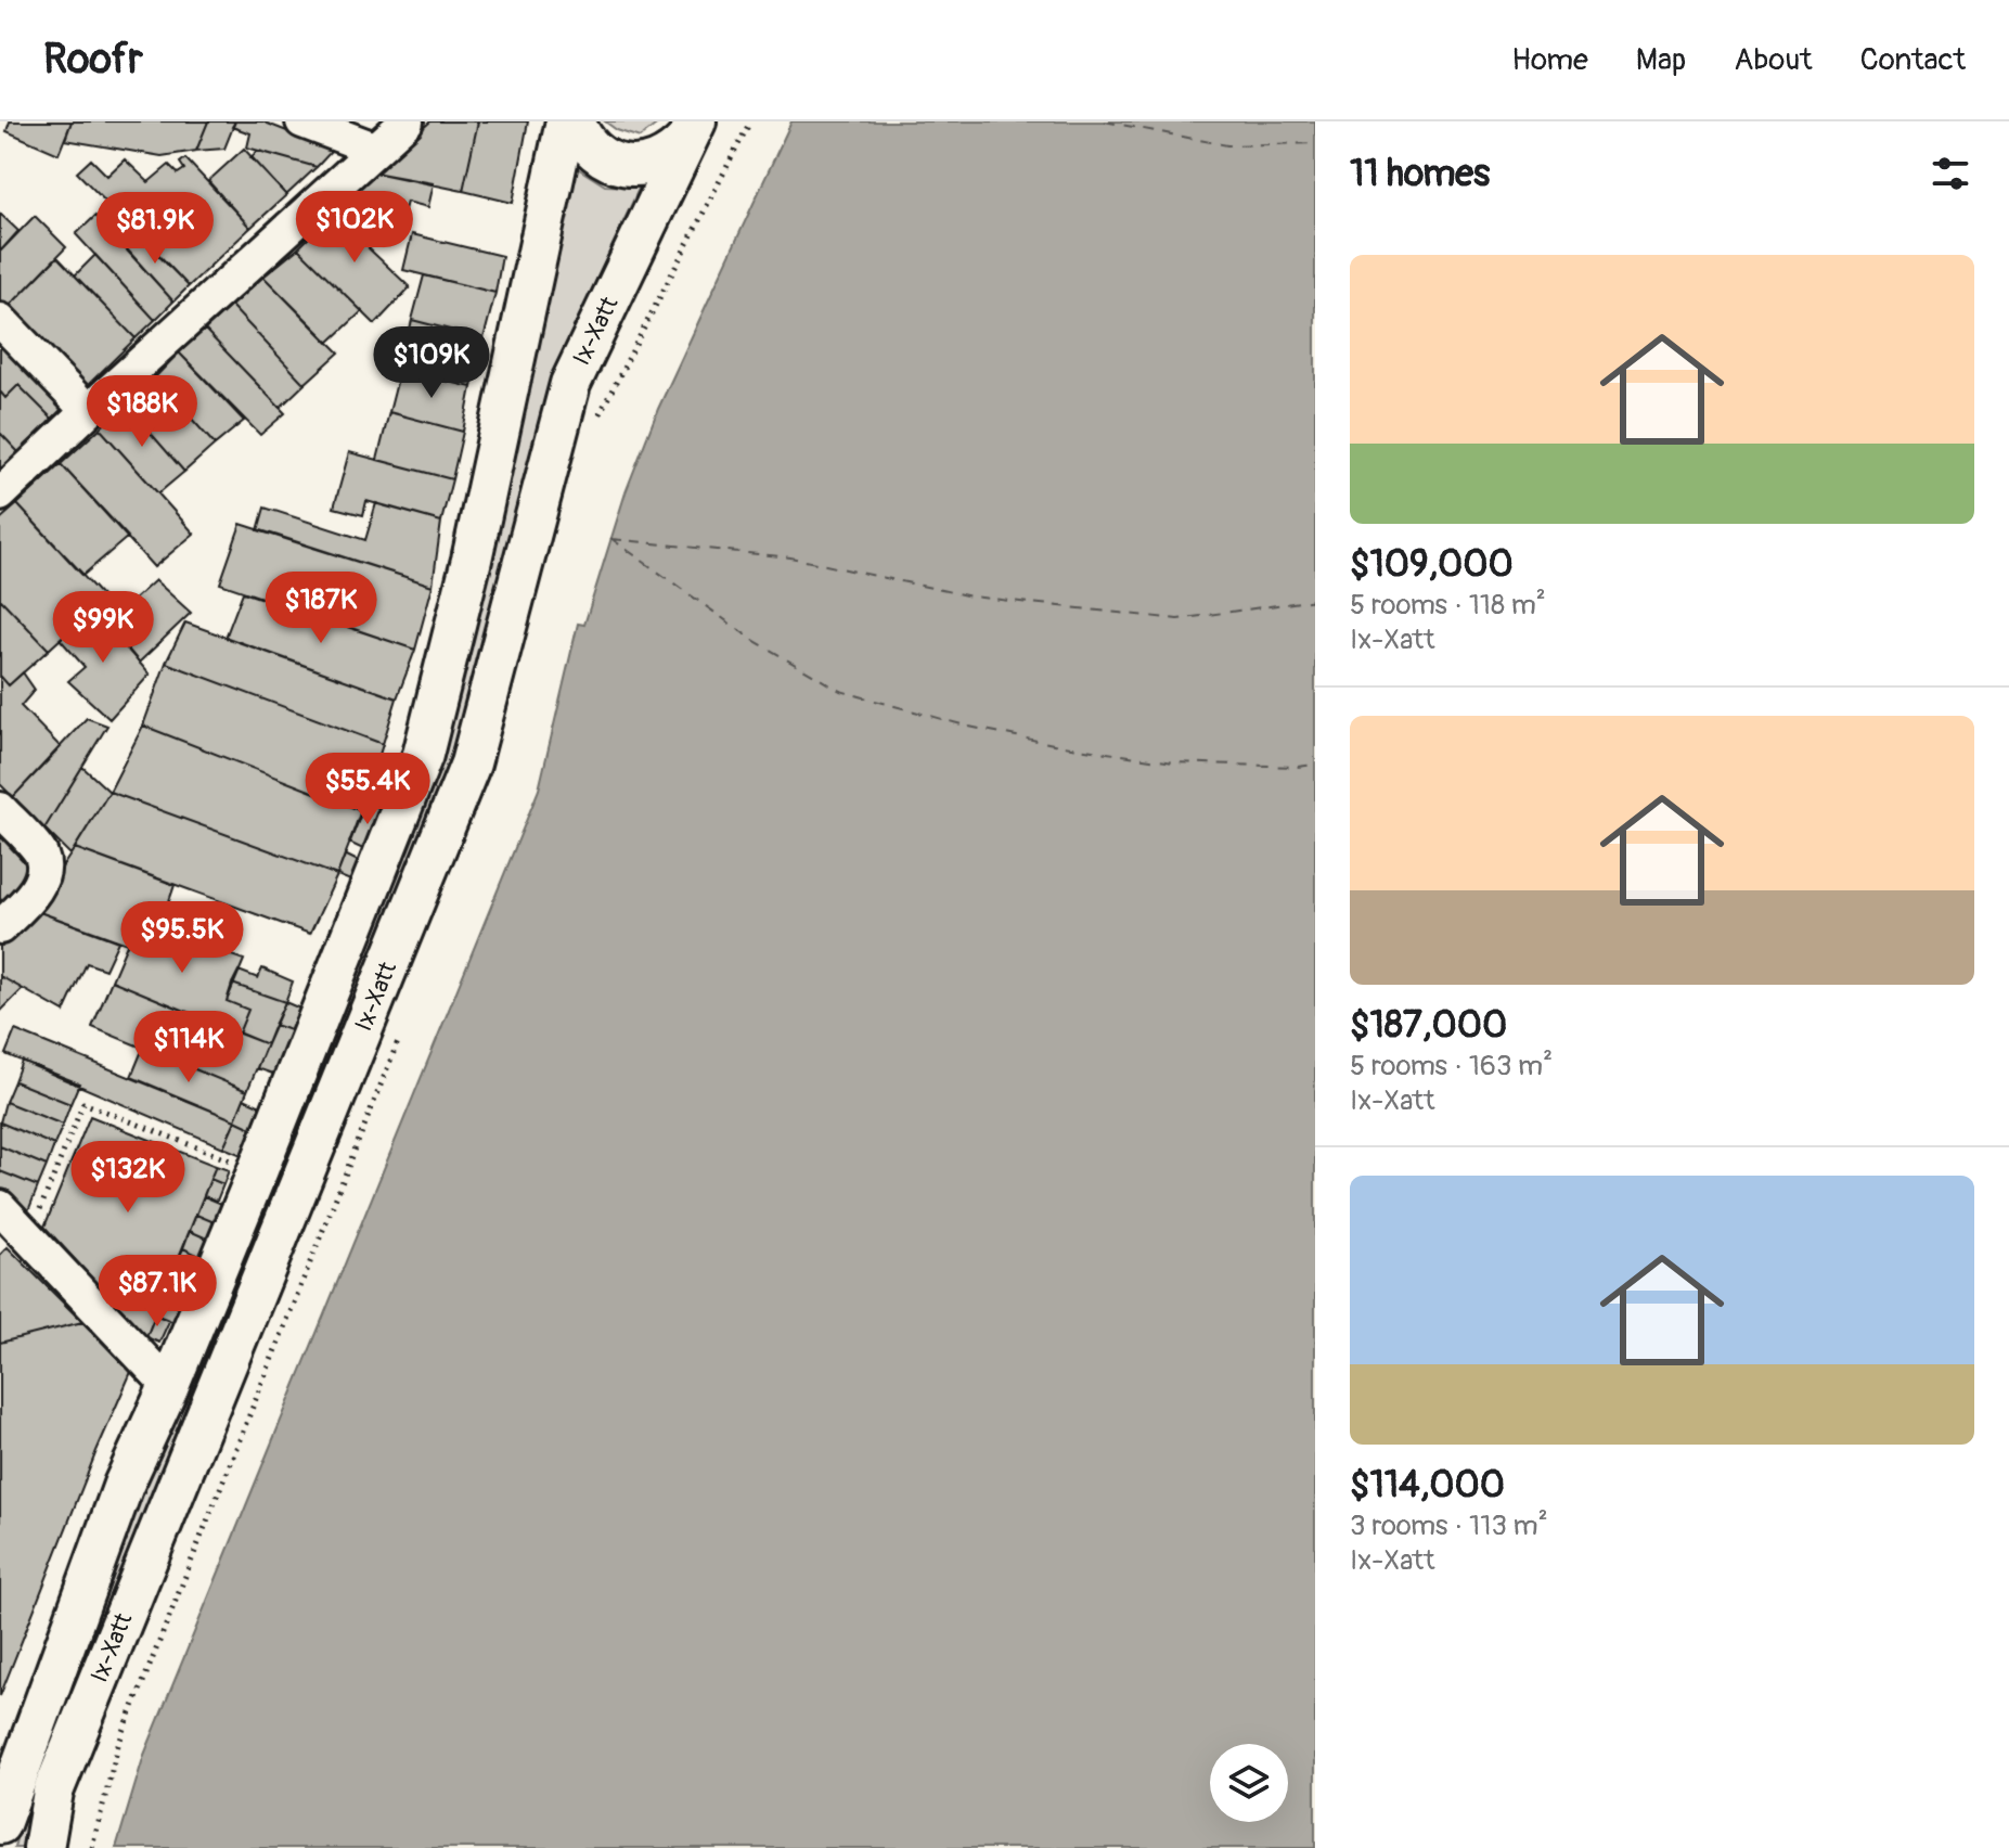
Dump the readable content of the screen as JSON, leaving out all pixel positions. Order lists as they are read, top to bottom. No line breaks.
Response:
{"streets":{"main road":["Ix-Xatt"]},"page":{"header":"Roofr","nav":["Home","Map","About","Contact"],"heading":"11 homes","price":["$102K","$81.9K","$109K","$188K","$187K","$99K","$55.4K","$95.5K","$114K","$132K","$87.1K"],"list":[{"name":"$109,000","note":"5 rooms · 118 m² · Ix-Xatt"},{"name":"$187,000","note":"5 rooms · 163 m² · Ix-Xatt"},{"name":"$114,000","note":"3 rooms · 113 m² · Ix-Xatt"}]}}
